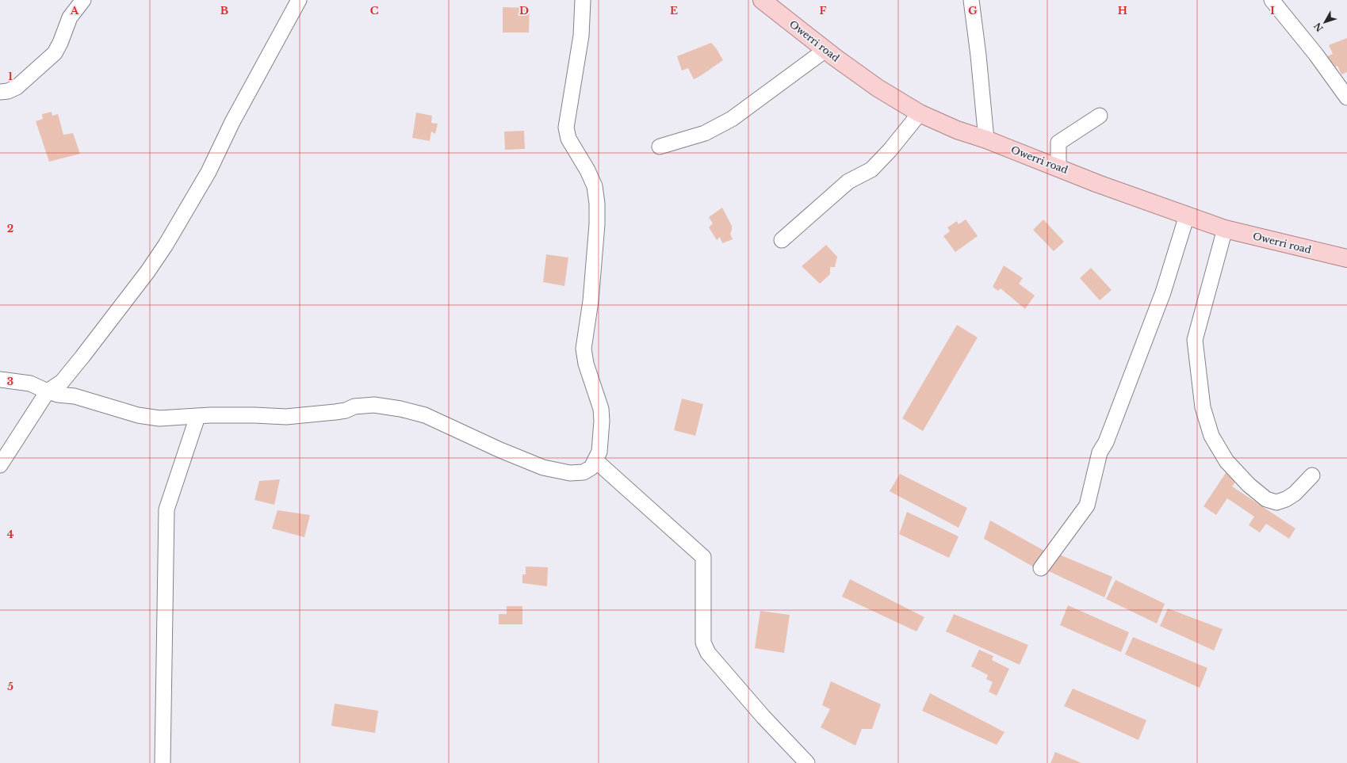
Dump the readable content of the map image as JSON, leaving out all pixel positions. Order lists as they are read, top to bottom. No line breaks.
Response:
{"streets":{"main road":["Owerri road"]},"north":"bottom left","grid":{"columns":["A","B","C","D","E","F","G","H","I"],"rows":["1","2","3","4","5"]}}
